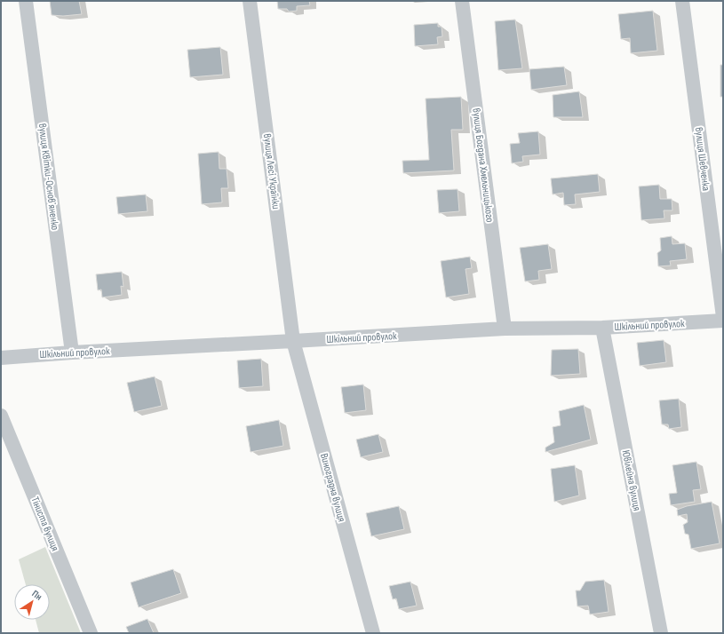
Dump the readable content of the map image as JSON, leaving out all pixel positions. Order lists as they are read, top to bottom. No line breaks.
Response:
{"streets":{"street":["вулиця Шевченка","вулиця Богдана Хмельницького","вулиця Лесі Українки","вулиця Квітки-Основʼяненко","Шкільний провулок","Ювілейна вулиця","Виноградна вулиця","Тіниста вулиця"]},"crossings":[["вулиця Богдана Хмельницького","Шкільний провулок"],["вулиця Лесі Українки","Шкільний провулок"],["вулиця Лесі Українки","Виноградна вулиця"],["вулиця Квітки-Основʼяненко","Шкільний провулок"],["Шкільний провулок","Ювілейна вулиця"],["Шкільний провулок","Виноградна вулиця"]],"north":"top right"}
